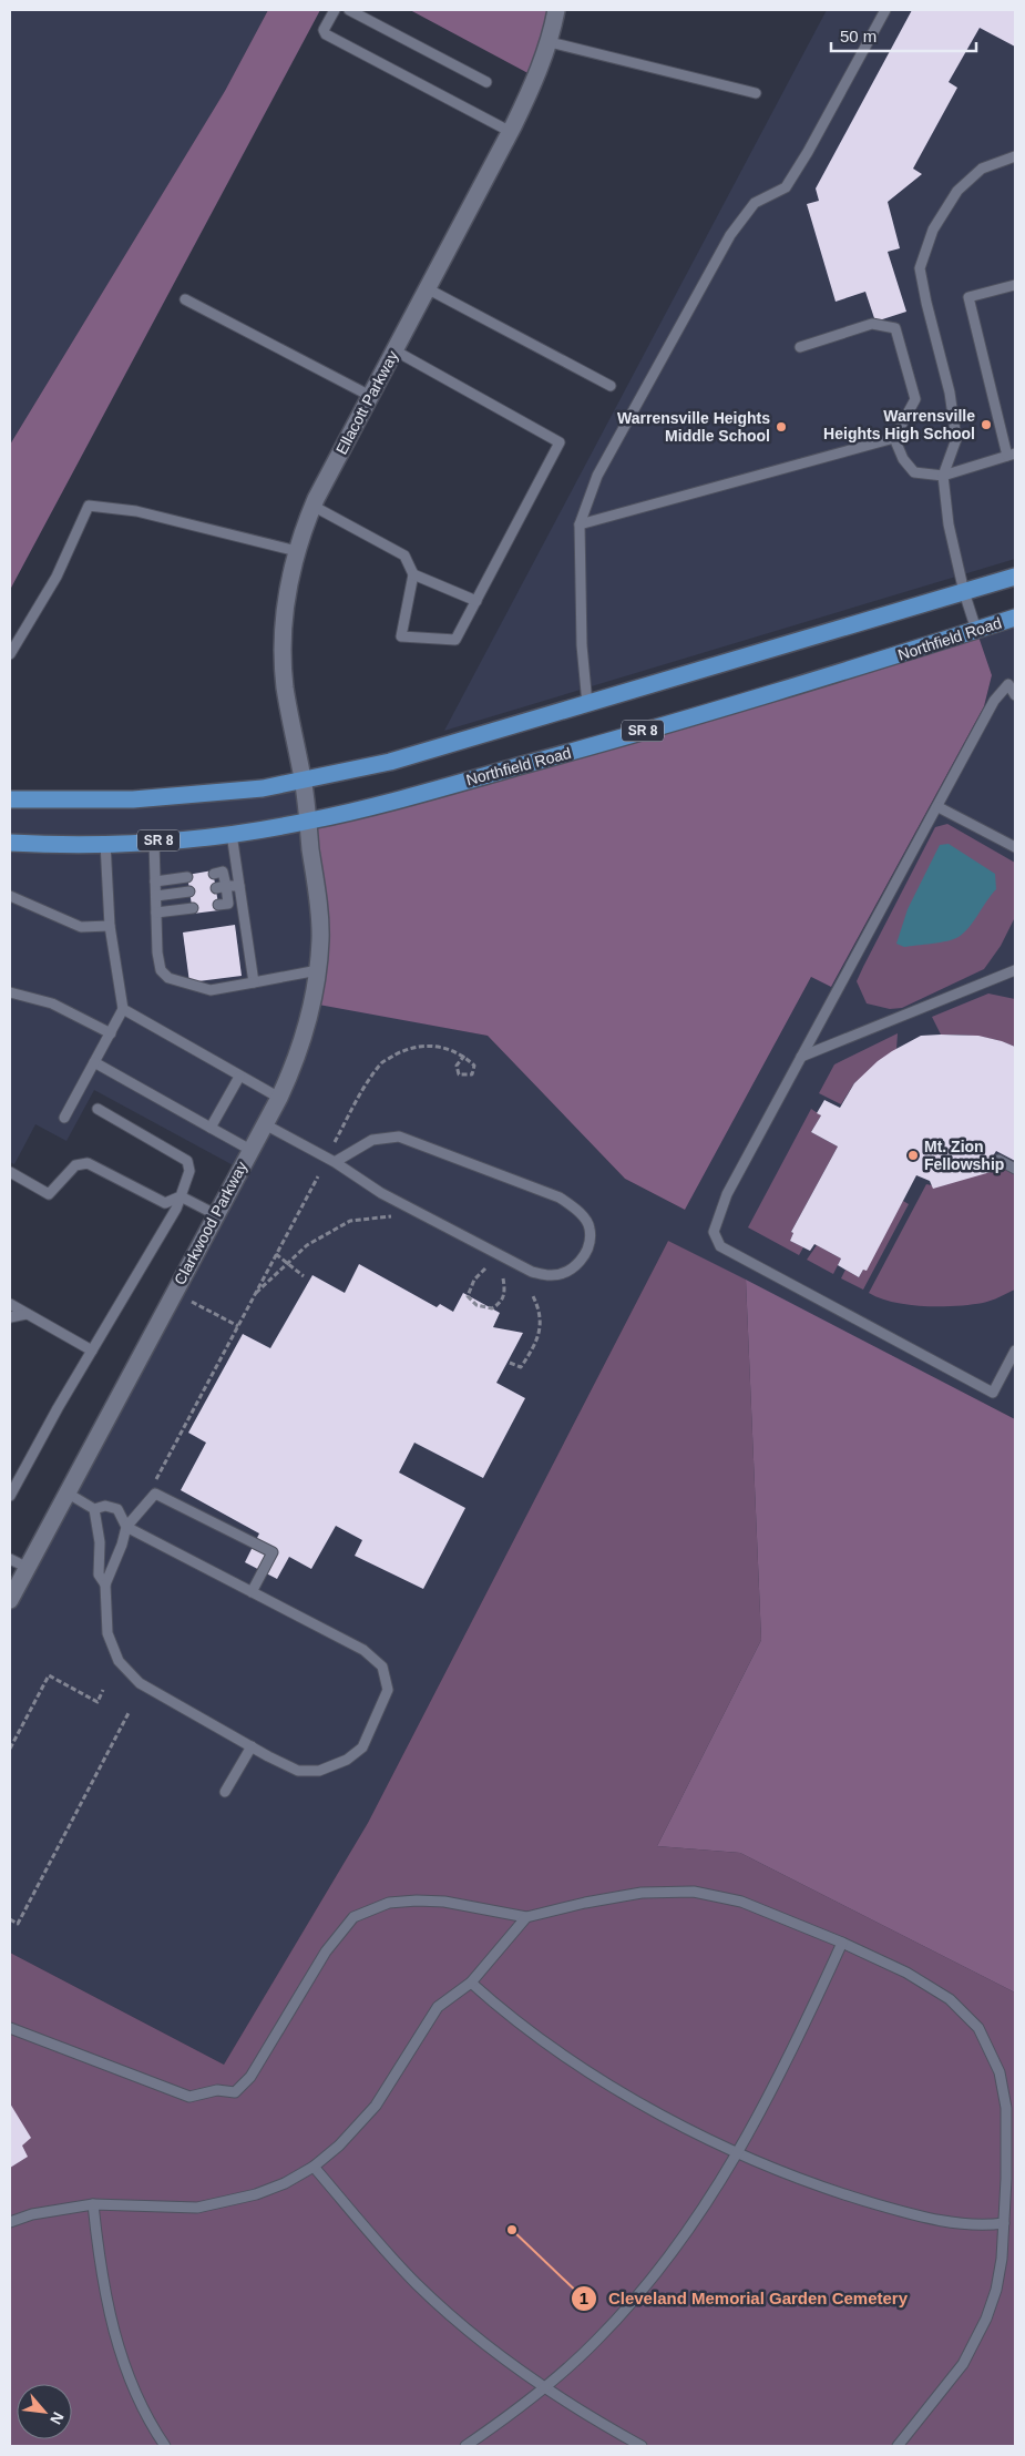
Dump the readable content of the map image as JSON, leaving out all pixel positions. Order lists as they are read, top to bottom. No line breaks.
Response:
{"streets":{"main road":["Northfield Road","SR 8"],"street":["Ellacott Parkway","Clarkwood Parkway"]},"crossings":[["Ellacott Parkway","Northfield Road"],["Ellacott Parkway","Clarkwood Parkway"],["Northfield Road","Clarkwood Parkway"]],"places":["Warrensville Heights High School","Warrensville Heights Middle School","Mt. Zion Fellowship","Cleveland Memorial Garden Cemetery"],"scale_bar":"50 m","north":"bottom right"}
